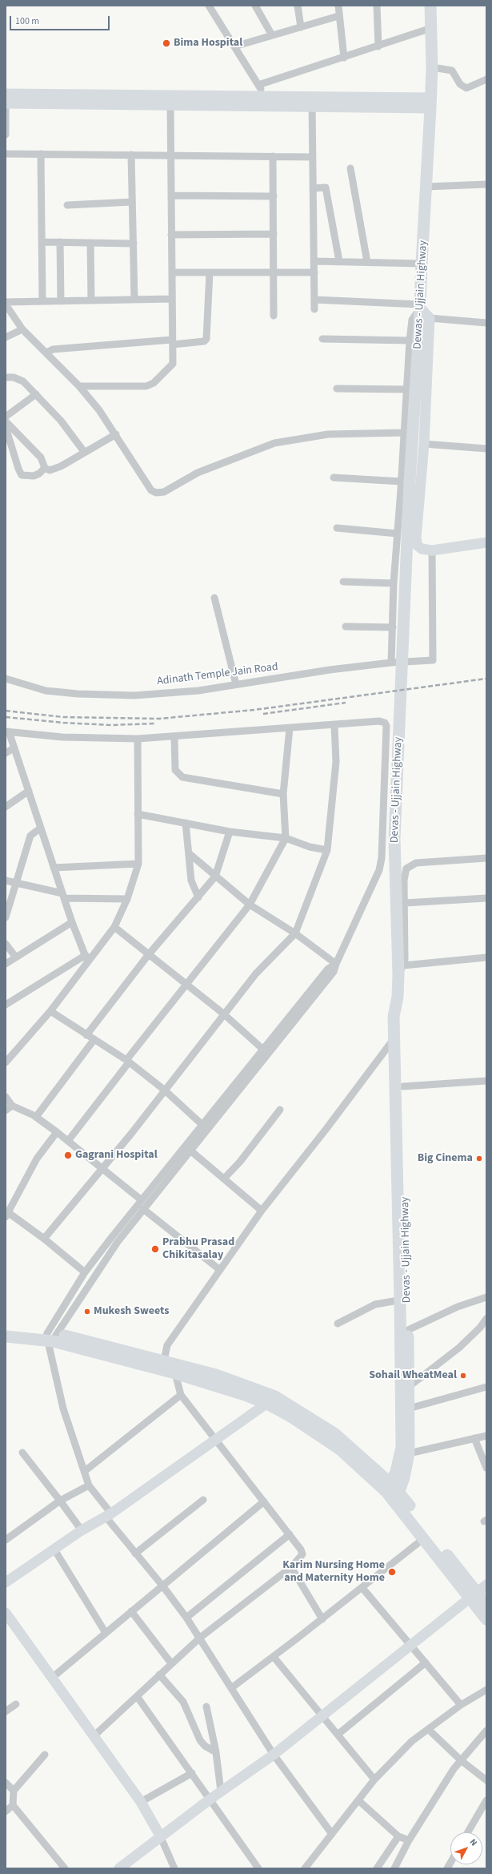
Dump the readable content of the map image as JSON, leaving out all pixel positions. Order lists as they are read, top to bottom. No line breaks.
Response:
{"streets":{"main road":["Dewas - Ujjain Highway","Devas - Ujjain Highway"],"street":["Adinath Temple Jain Road"]},"crossings":[["Dewas - Ujjain Highway","Devas - Ujjain Highway"]],"places":["Bima Hospital","Gagrani Hospital","Big Cinema","Prabhu Prasad Chikitasalay","Mukesh Sweets","Sohail WheatMeal","Karim Nursing Home and Maternity Home"],"scale_bar":"100 m","north":"top right"}
